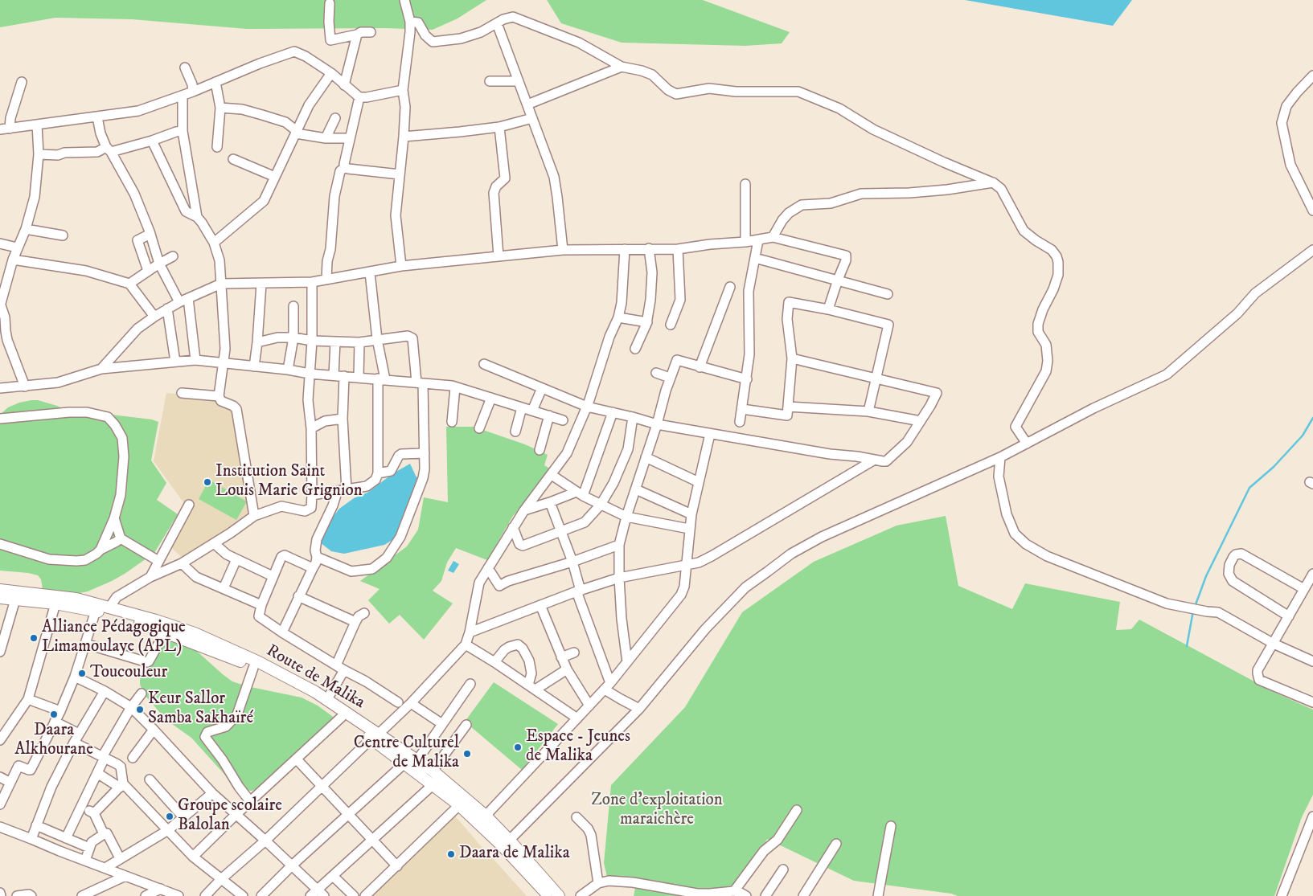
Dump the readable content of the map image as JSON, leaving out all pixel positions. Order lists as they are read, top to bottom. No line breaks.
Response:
{"streets":{"main road":["Route de Malika"]},"parks":["Zone d'exploitation maraichère"],"places":["Institution Saint Louis Marie Grignion","Alliance Pédagogique Limamoulaye (APL)","Toucouleur","Keur Sallor Samba Sakhaïré","Daara Alkhourane","Espace - Jeunes de Malika","Centre Culturel de Malika","Groupe scolaire Balolan","Daara de Malika"]}
